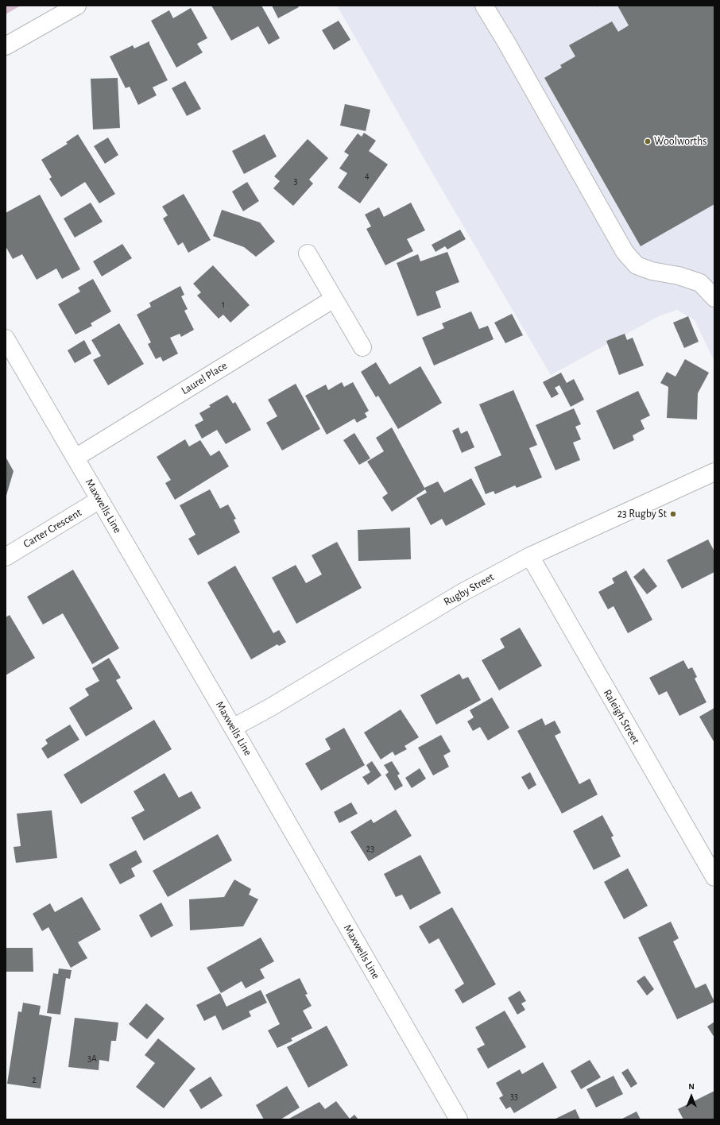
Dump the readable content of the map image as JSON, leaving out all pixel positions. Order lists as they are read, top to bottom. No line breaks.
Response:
{"streets":{"street":["Laurel Place","Maxwells Line","Carter Crescent","Rugby Street","Raleigh Street"]},"crossings":[["Laurel Place","Maxwells Line"],["Maxwells Line","Carter Crescent"],["Maxwells Line","Rugby Street"],["Rugby Street","Raleigh Street"]],"places":["Woolworths","23 Rugby St"],"house_numbers":["4","3","1","23","3A","2","33"],"north":"top"}
